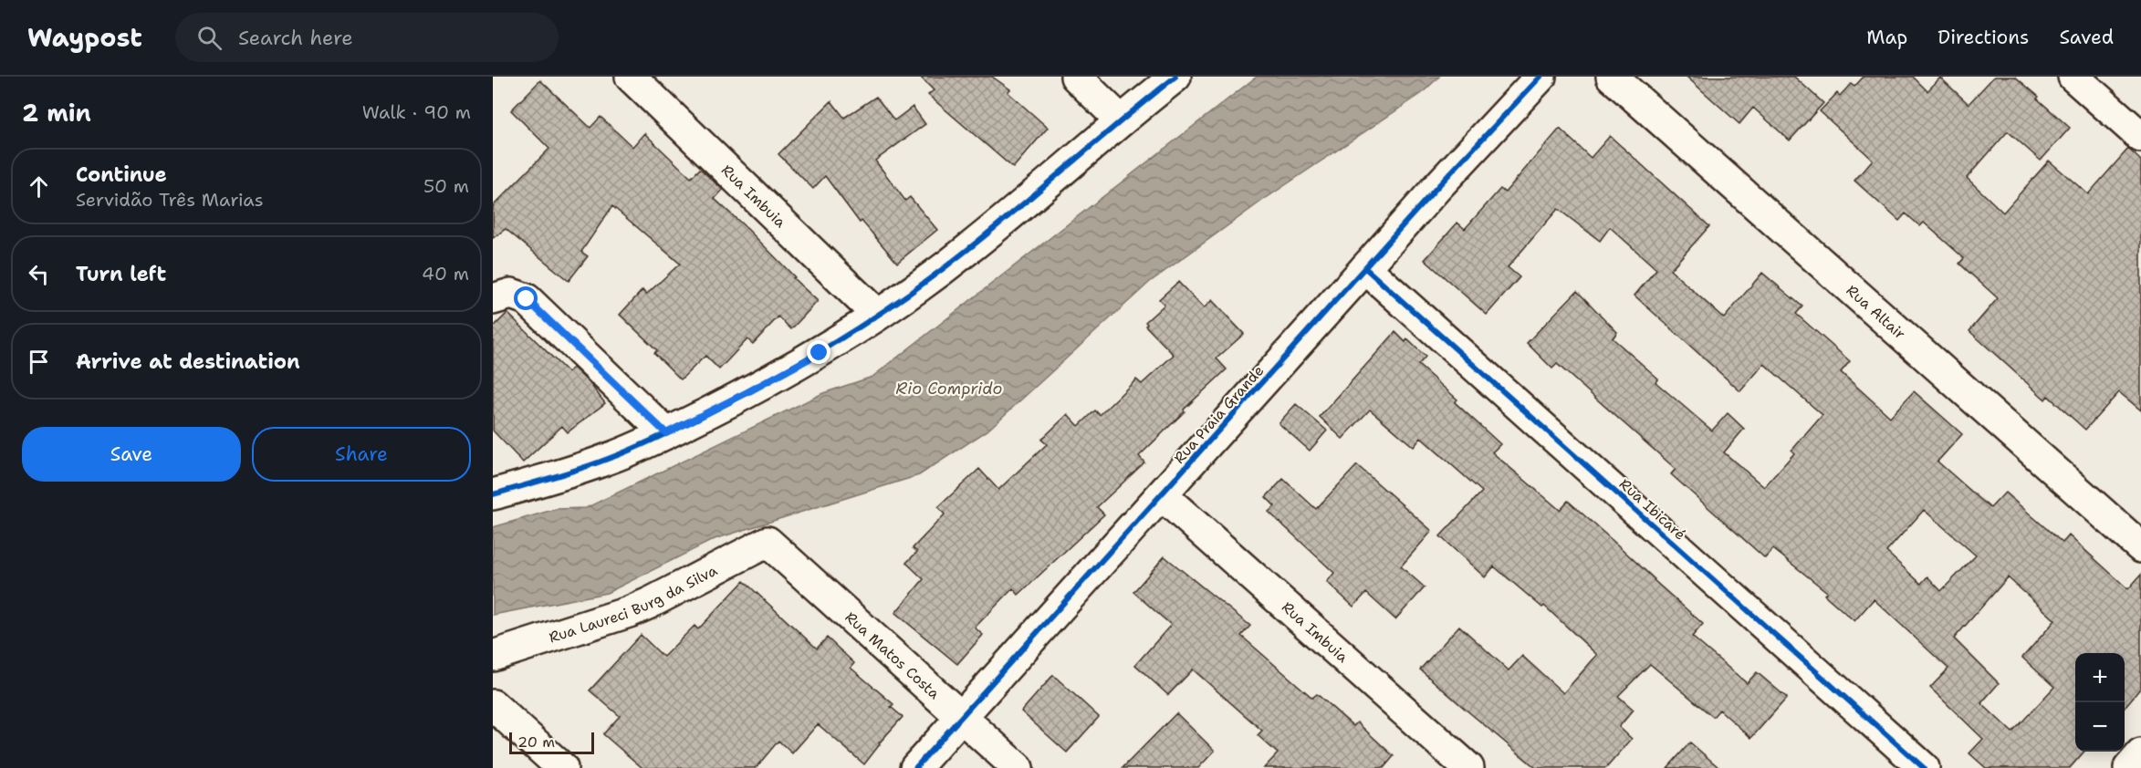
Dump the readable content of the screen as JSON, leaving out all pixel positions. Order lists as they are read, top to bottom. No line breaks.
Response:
{"streets":{"street":["Rua Imbuia","Rua Altair","Rua Praia Grande","Rua Ibicaré","Rua Laureci Burg da Silva","Rua Matos Costa"]},"crossings":[["Rua Imbuia","Rua Praia Grande"],["Rua Praia Grande","Rua Ibicaré"],["Rua Praia Grande","Rua Matos Costa"],["Rua Laureci Burg da Silva","Rua Matos Costa"]],"water":["Rio Comprido"],"scale_bar":"20 m","page":{"header":"Waypost","search":"Search here","nav":["Map","Directions","Saved"],"heading":["2 min","Walk · 90 m"],"list":[["Continue","Servidão Três Marias","50 m"],["Turn left","40 m"],"Arrive at destination"],"buttons":["Save","Share"],"map_buttons":["+","−"],"scale":"20 m"}}
